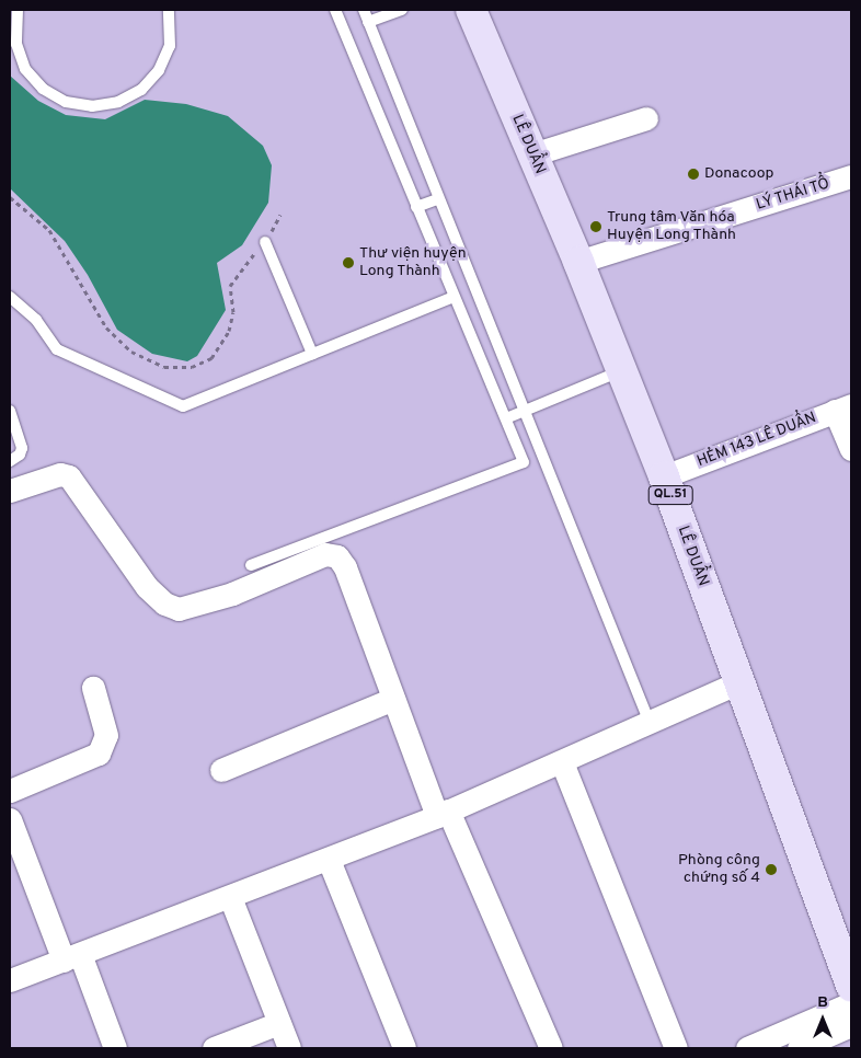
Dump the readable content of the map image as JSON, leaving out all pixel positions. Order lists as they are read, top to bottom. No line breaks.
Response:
{"streets":{"main road":["LÊ DUẨN","QL.51"],"street":["LÝ THÁI TỔ","HẺM 143 LÊ DUẨN"]},"crossings":[["LÊ DUẨN","LÝ THÁI TỔ"],["LÊ DUẨN","HẺM 143 LÊ DUẨN"]],"places":["Donacoop","Trung tâm Văn hóa Huyện Long Thành","Thư viện huyện Long Thành","Phòng công chứng số 4"],"north":"top"}
